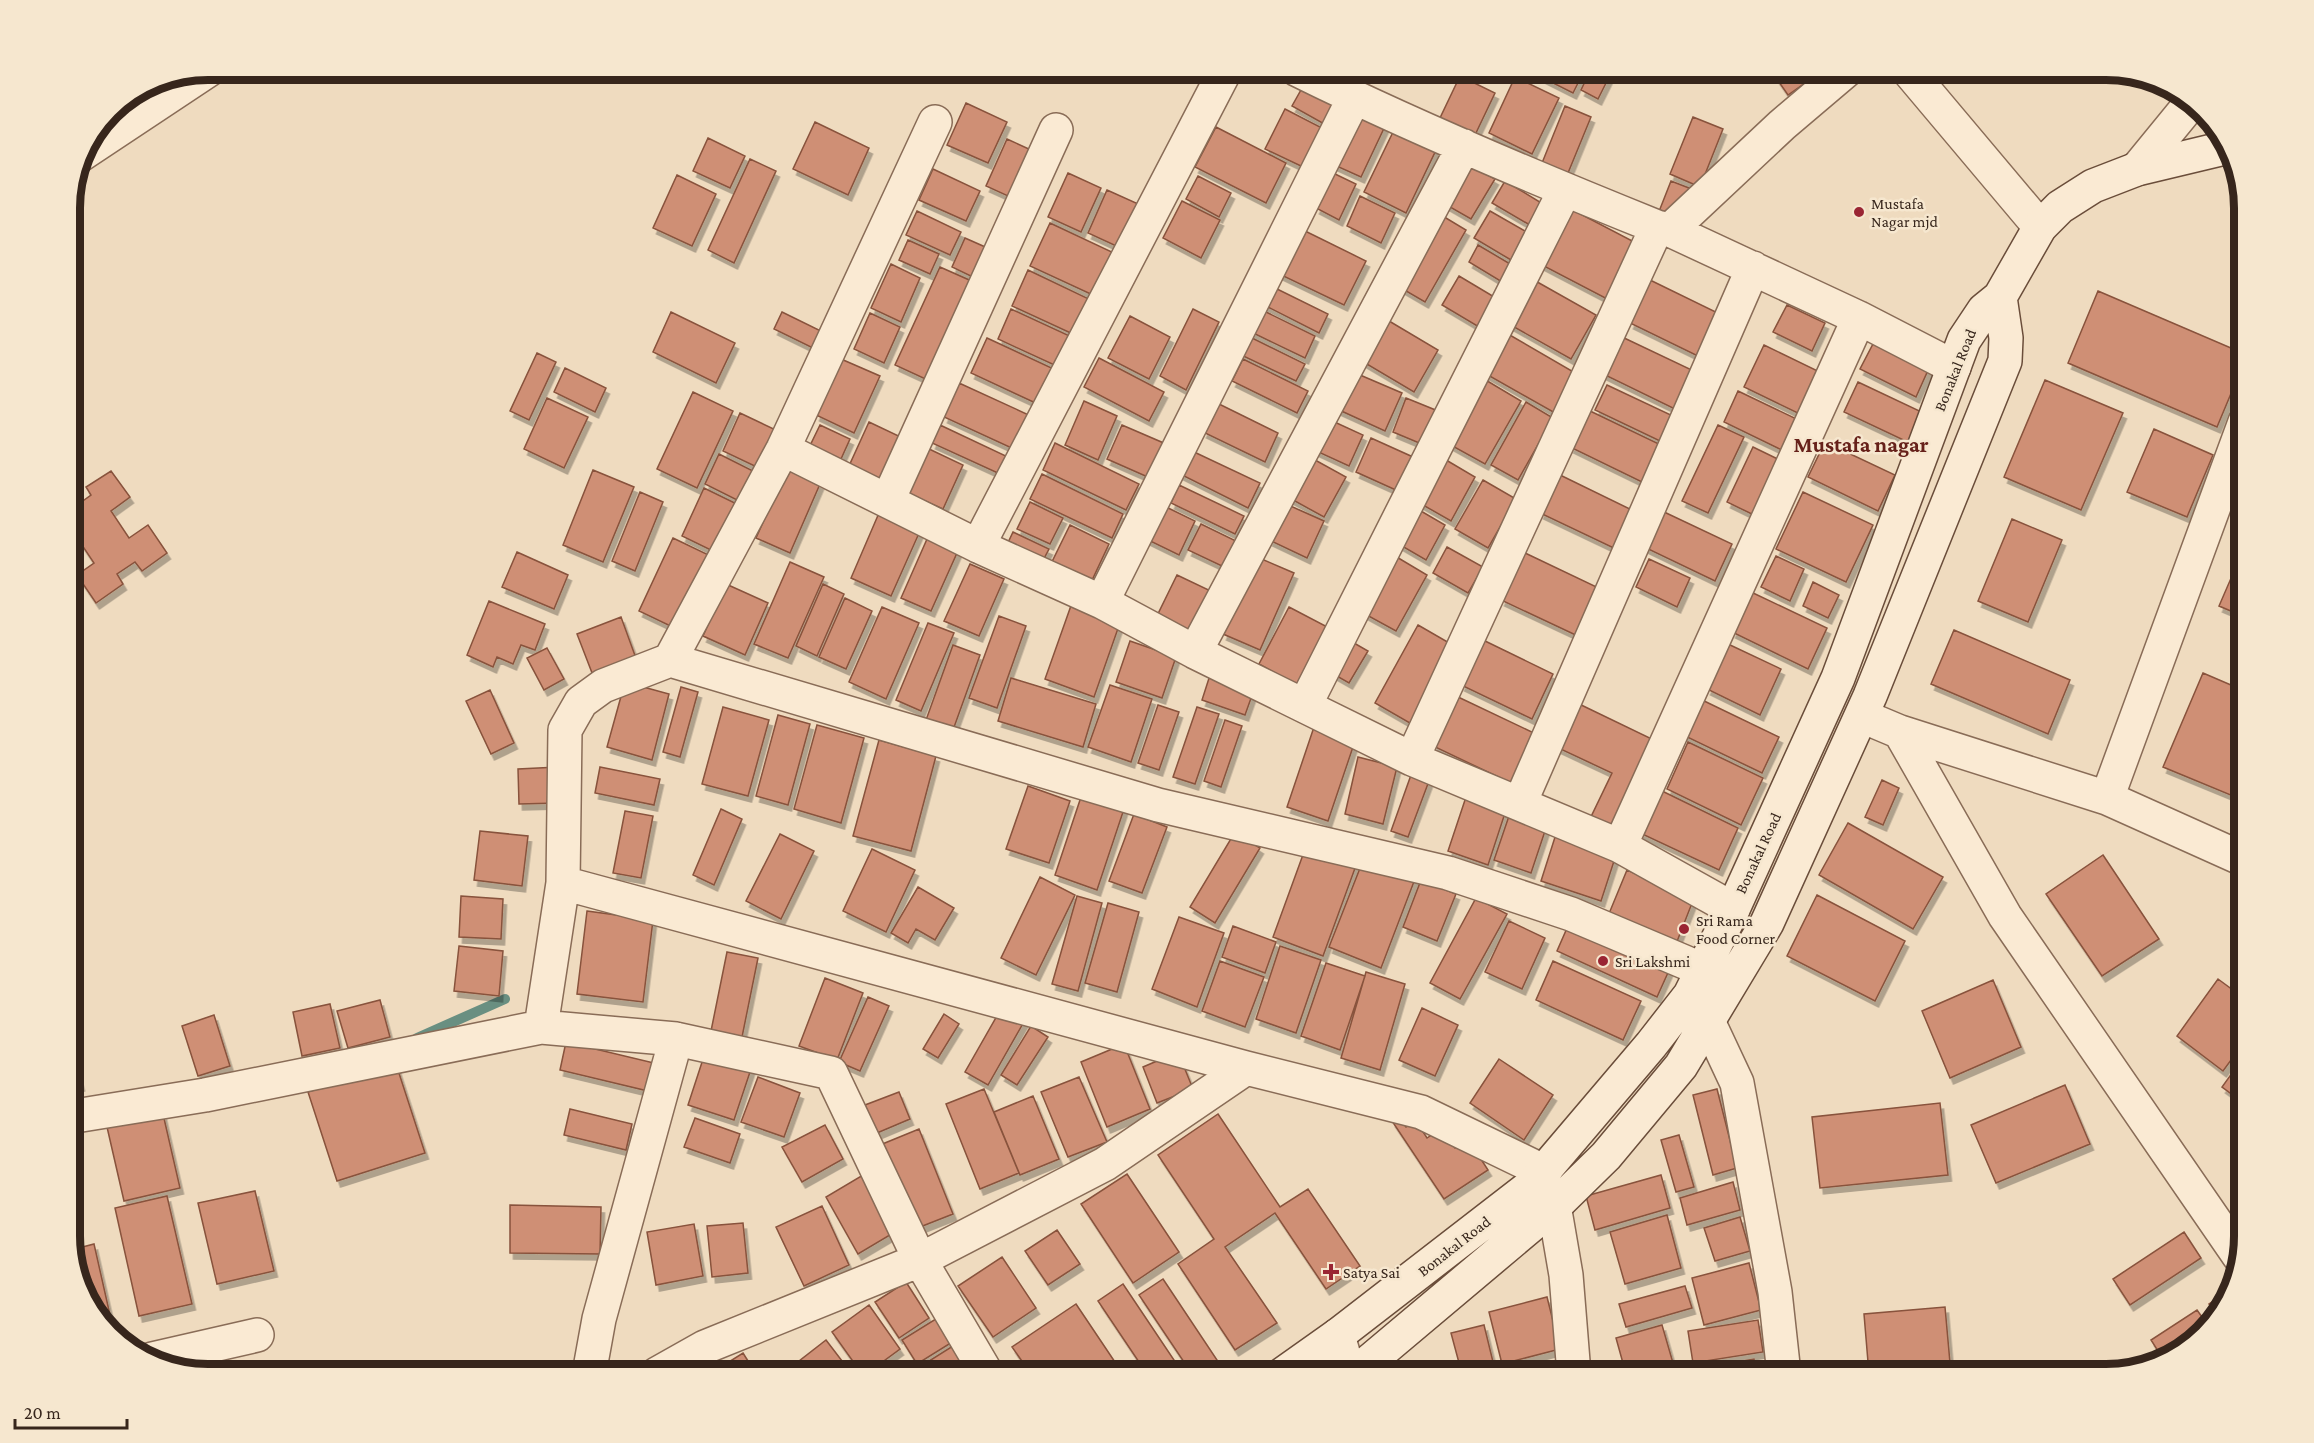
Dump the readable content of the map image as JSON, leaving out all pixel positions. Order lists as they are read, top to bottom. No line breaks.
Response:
{"streets":{"street":["Bonakal Road"]},"districts":["Mustafa nagar"],"places":{"other":["Mustafa Nagar mjd","Sri Rama Food Corner","Sri Lakshmi"],"health":["Satya Sai"]},"scale_bar":"20 m"}
